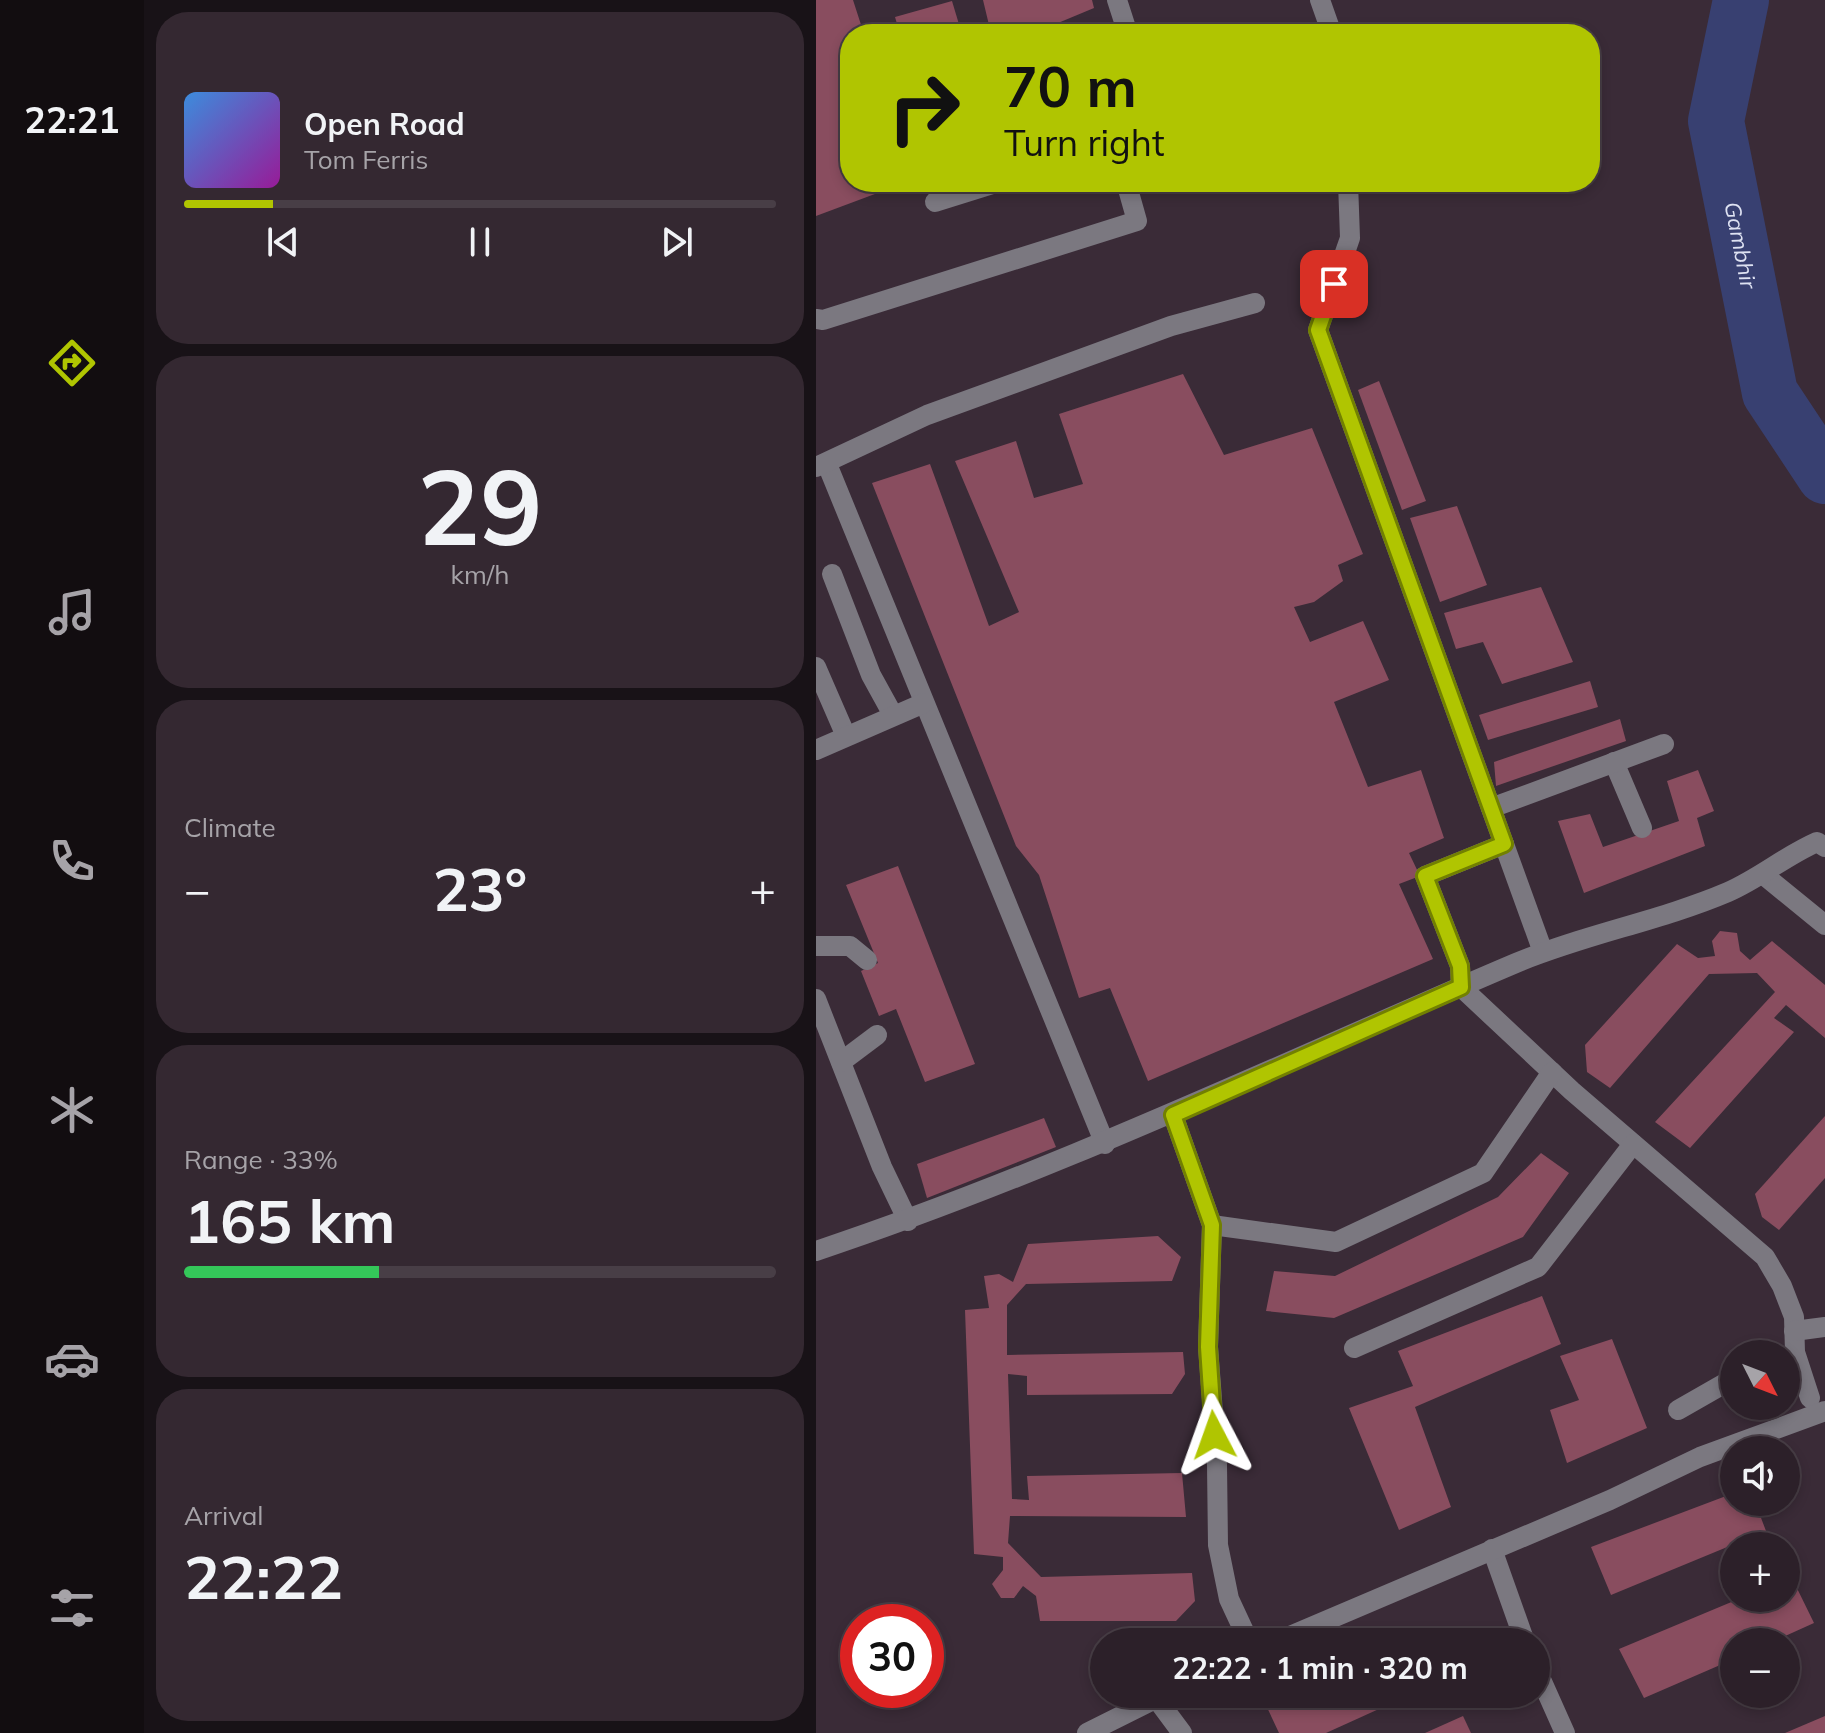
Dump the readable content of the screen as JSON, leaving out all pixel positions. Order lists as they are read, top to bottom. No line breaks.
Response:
{"water":["Gambhir"],"north":"bottom right","page":{"tabs":"22:21","turn":["70 m","Turn right"],"song":["Open Road","Tom Ferris"],"tile":[["29","km/h"],"Climate",["Range · 33%","165 km"],["Arrival","22:22"]],"heat":["−","23°","+"],"map_buttons":["+","−"],"limit":"30","trip":"22:22 · 1 min · 320 m"}}
